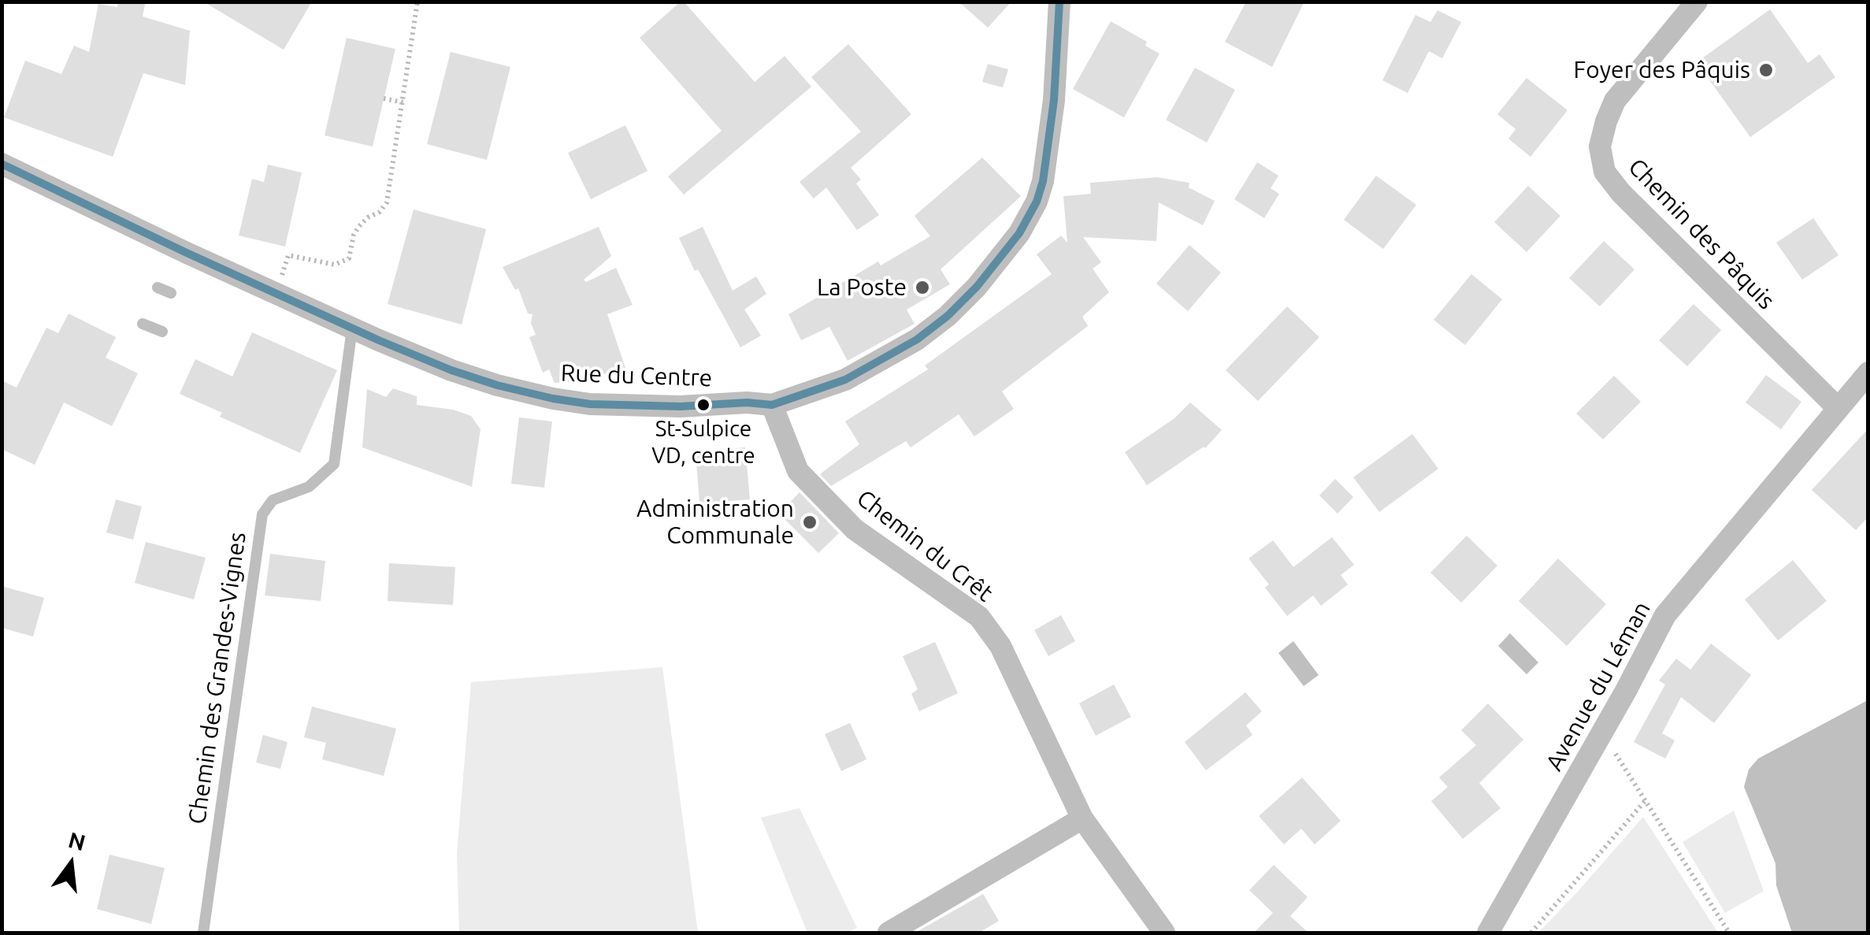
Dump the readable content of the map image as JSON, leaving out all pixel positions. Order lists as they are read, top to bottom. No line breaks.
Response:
{"streets":{"street":["Chemin des Pâquis","Rue du Centre","Chemin du Crêt","Avenue du Léman"],"lane":["Chemin des Grandes-Vignes"]},"crossings":[["Chemin des Pâquis","Avenue du Léman"],["Rue du Centre","Chemin du Crêt"],["Rue du Centre","Chemin des Grandes-Vignes"]],"places":["Foyer des Pâquis","La Poste","St-Sulpice VD, centre","Administration Communale"],"north":"top"}
